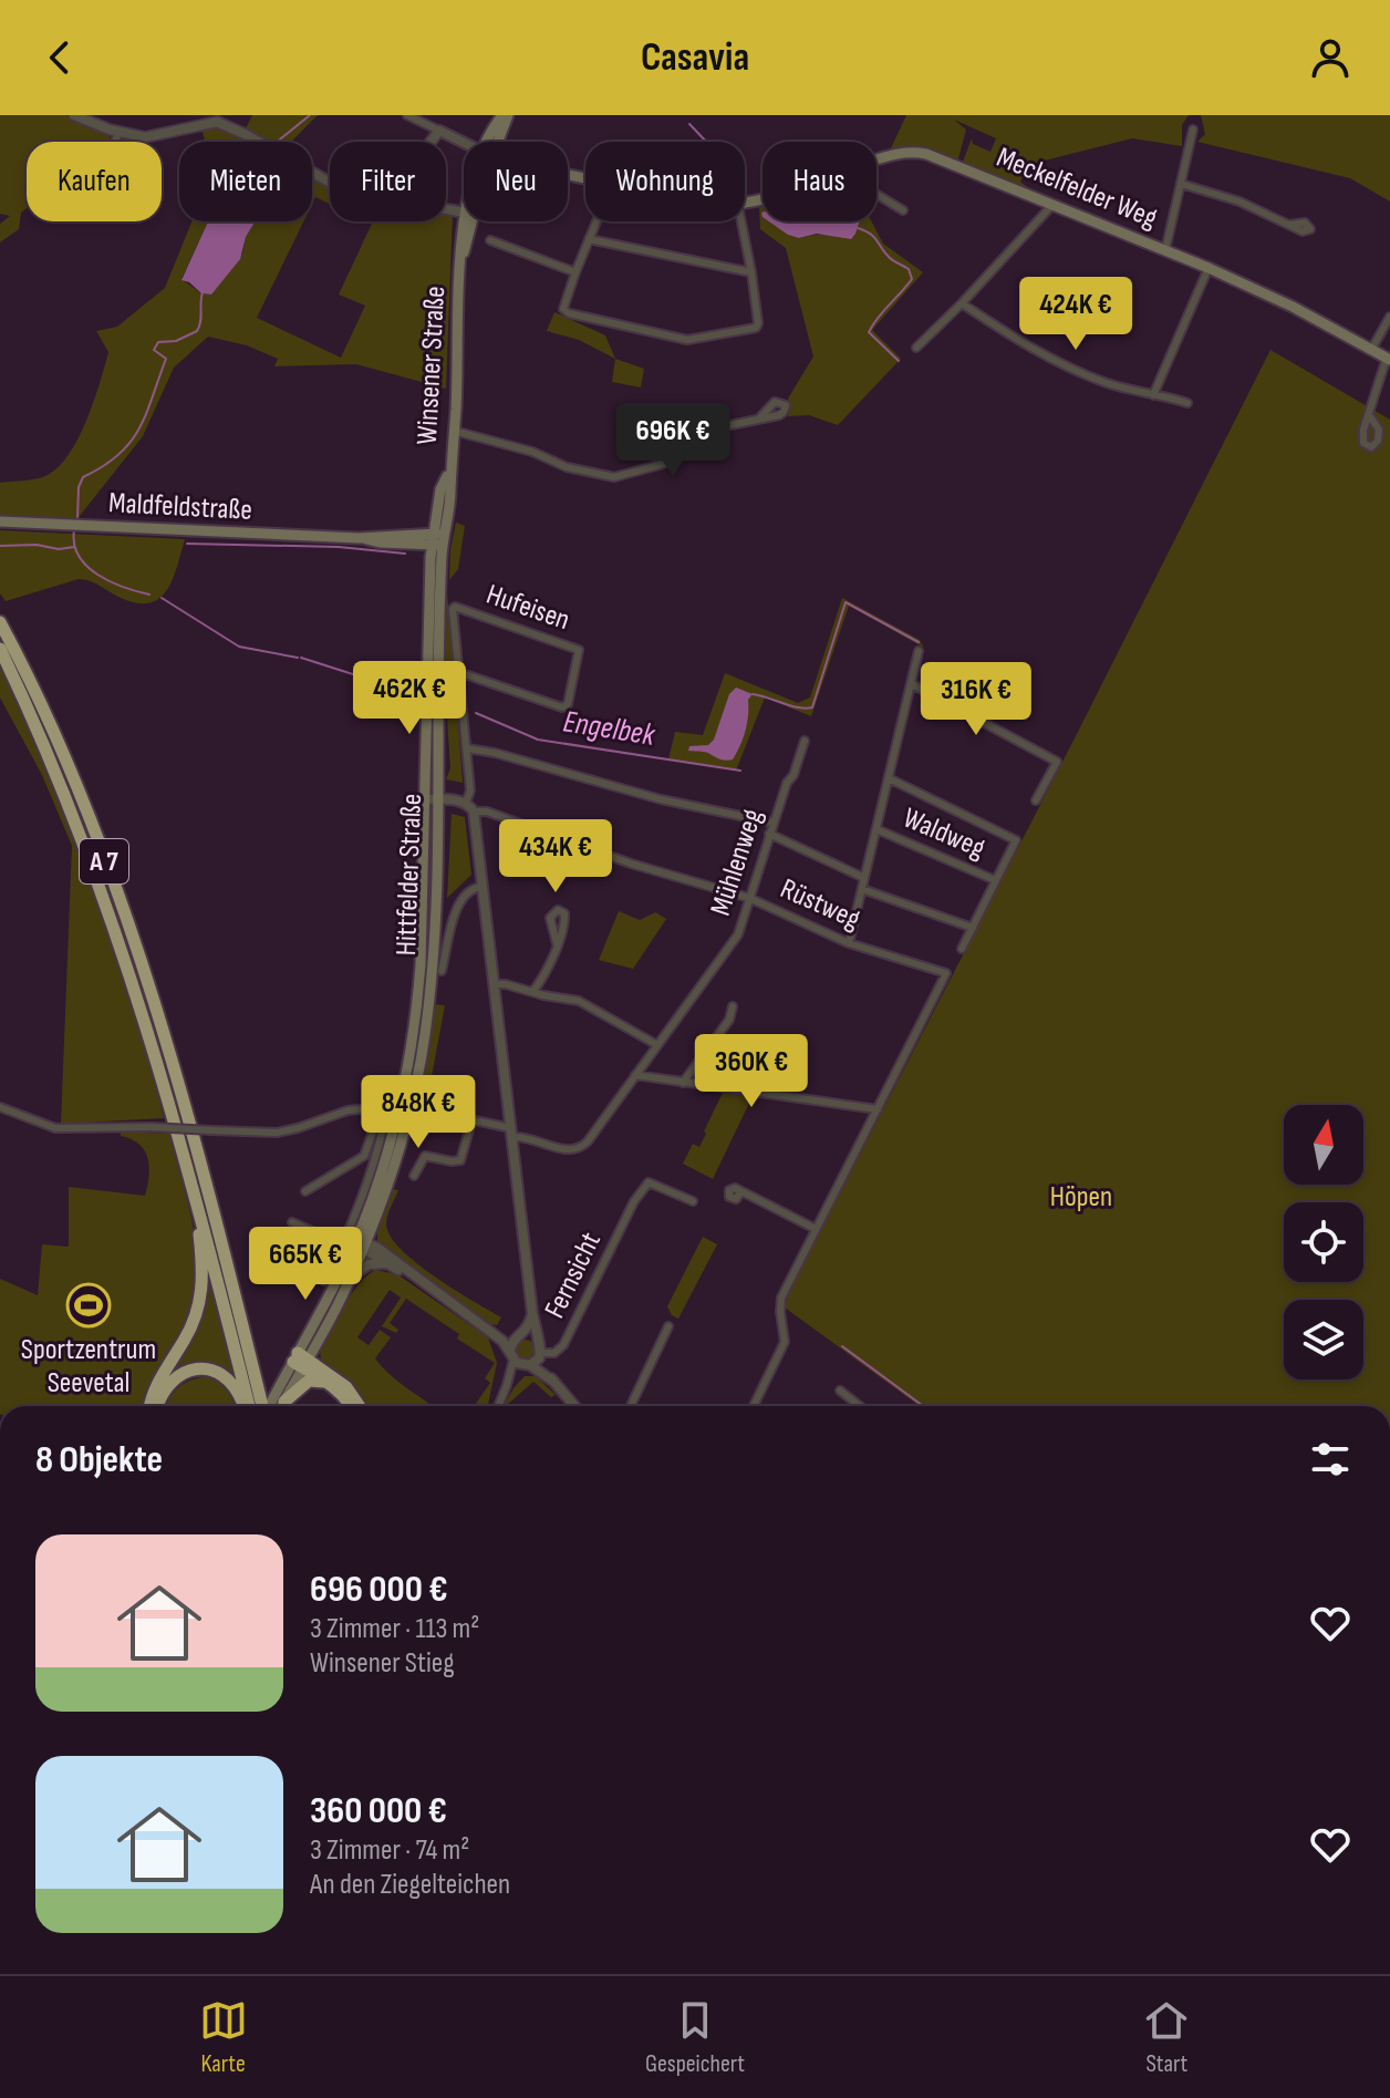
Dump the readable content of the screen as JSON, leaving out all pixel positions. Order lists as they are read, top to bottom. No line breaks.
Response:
{"streets":{"highway":["A 7"],"main road":["Meckelfelder Weg","Winsener Straße","Maldfeldstraße","Hittfelder Straße"],"street":["Hufeisen","Waldweg","Mühlenweg","Rüstweg","Fernsicht"]},"crossings":[["Winsener Straße","Maldfeldstraße"],["Winsener Straße","Hittfelder Straße"],["Maldfeldstraße","Hittfelder Straße"],["Mühlenweg","Hittfelder Straße"],["Mühlenweg","Rüstweg"]],"water":["Engelbek"],"parks":["Höpen"],"places":{"sports":["Sportzentrum Seevetal"]},"north":"top","page":{"header":"Casavia","chip":["Kaufen","Mieten","Filter","Neu","Wohnung","Haus"],"price":["424K €","696K €","462K €","316K €","434K €","360K €","848K €","665K €"],"heading":"8 Objekte","list":[{"name":"696 000 €","note":"3 Zimmer · 113 m² · Winsener Stieg"},{"name":"360 000 €","note":"3 Zimmer · 74 m² · An den Ziegelteichen"}],"tabs":["Karte","Gespeichert","Start"]}}
